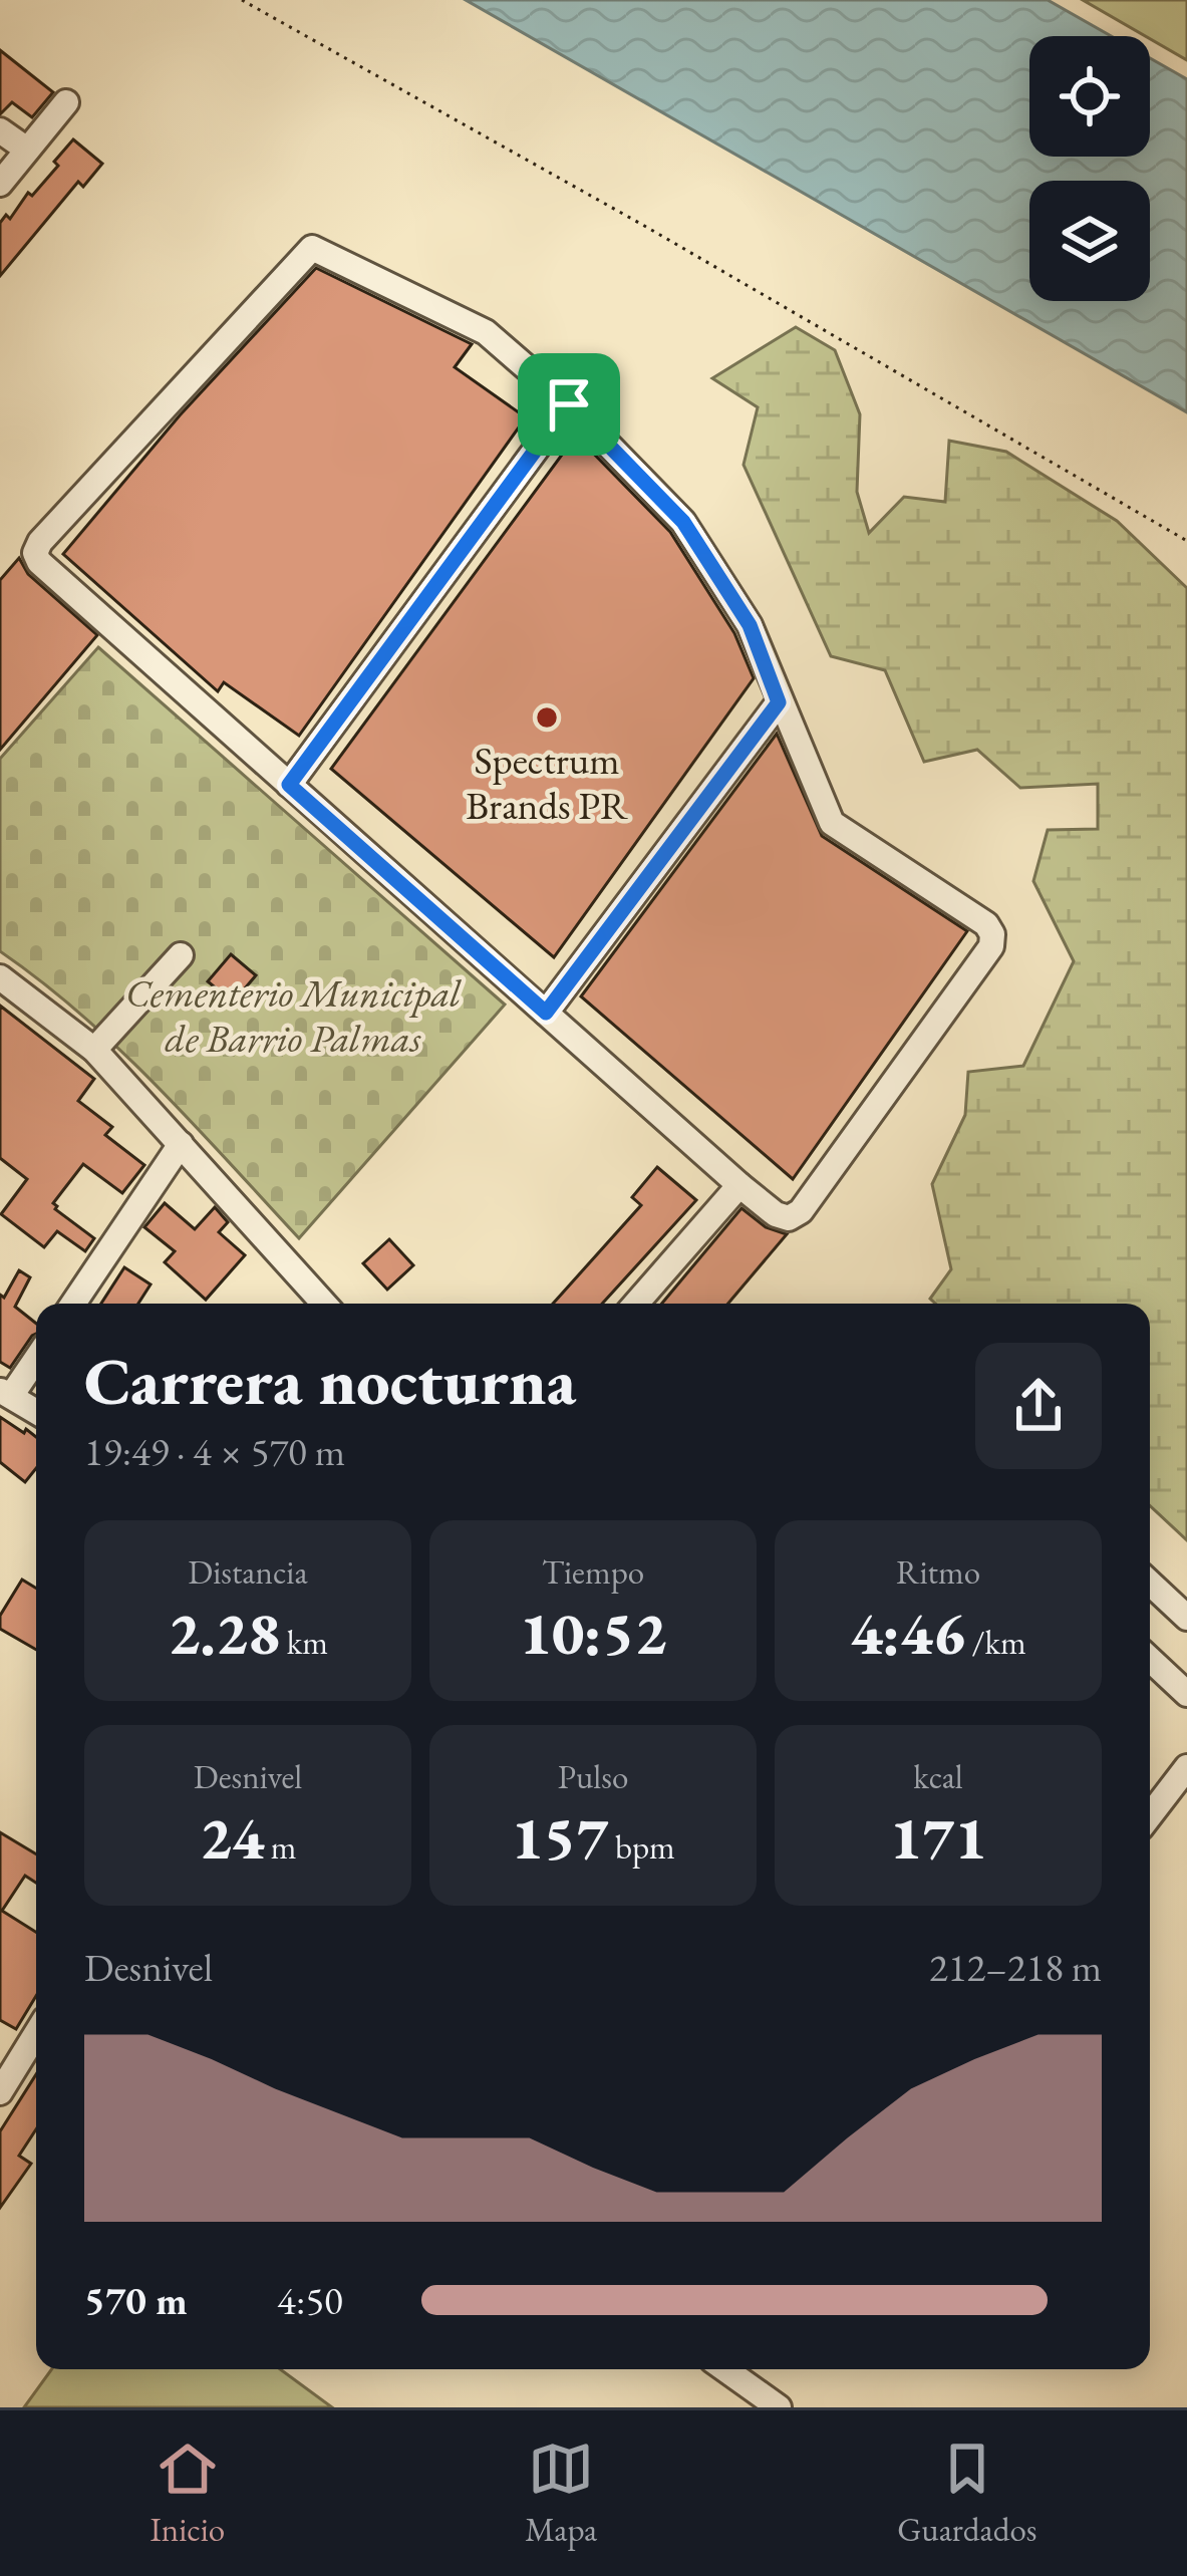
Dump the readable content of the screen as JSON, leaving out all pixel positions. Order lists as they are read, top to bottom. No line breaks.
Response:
{"parks":["Cementerio Municipal de Barrio Palmas"],"places":["Spectrum Brands PR"],"page":{"heading":["Carrera nocturna","19:49 · 4 × 570 m"],"stats":[["Distancia","2.28 km"],["Tiempo","10:52"],["Ritmo","4:46 /km"],["Desnivel","24 m"],["Pulso","157 bpm"],["kcal","171"]],"chart":["Desnivel","212–218 m"],"list":[{"name":"570 m","note":"4:50"}],"tabs":["Inicio","Mapa","Guardados"]}}
